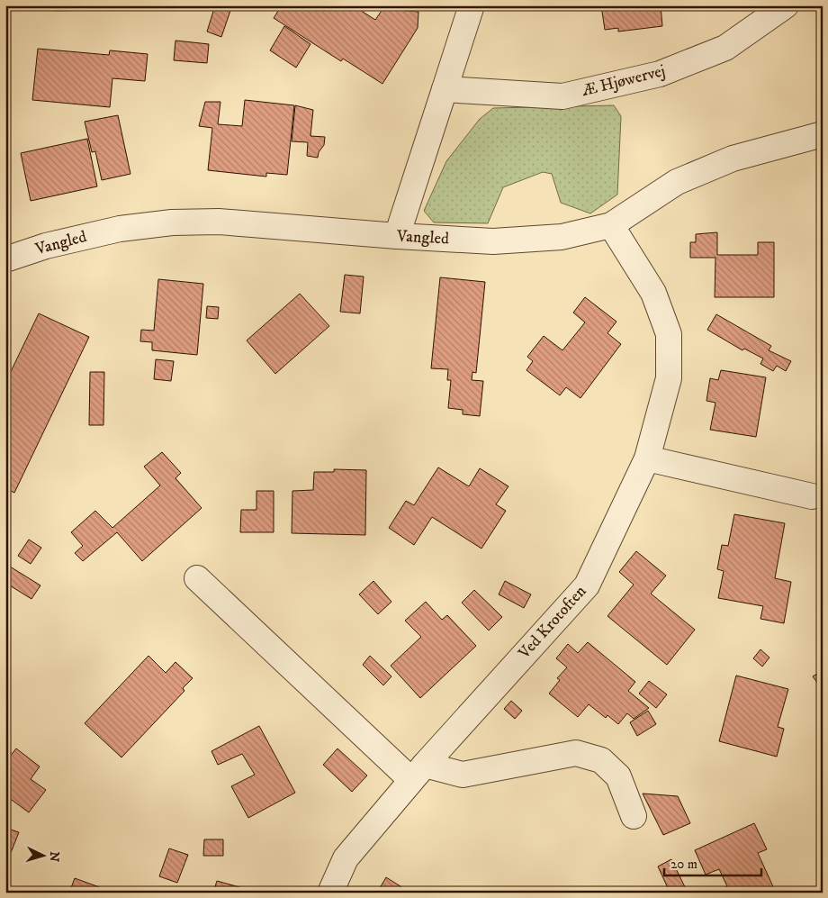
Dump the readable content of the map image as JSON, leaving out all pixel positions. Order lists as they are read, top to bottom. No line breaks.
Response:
{"streets":{"street":["Æ Hjøwervej","Vangled","Ved Krotoften"]},"crossings":[["Vangled","Ved Krotoften"]],"scale_bar":"20 m","north":"right"}
